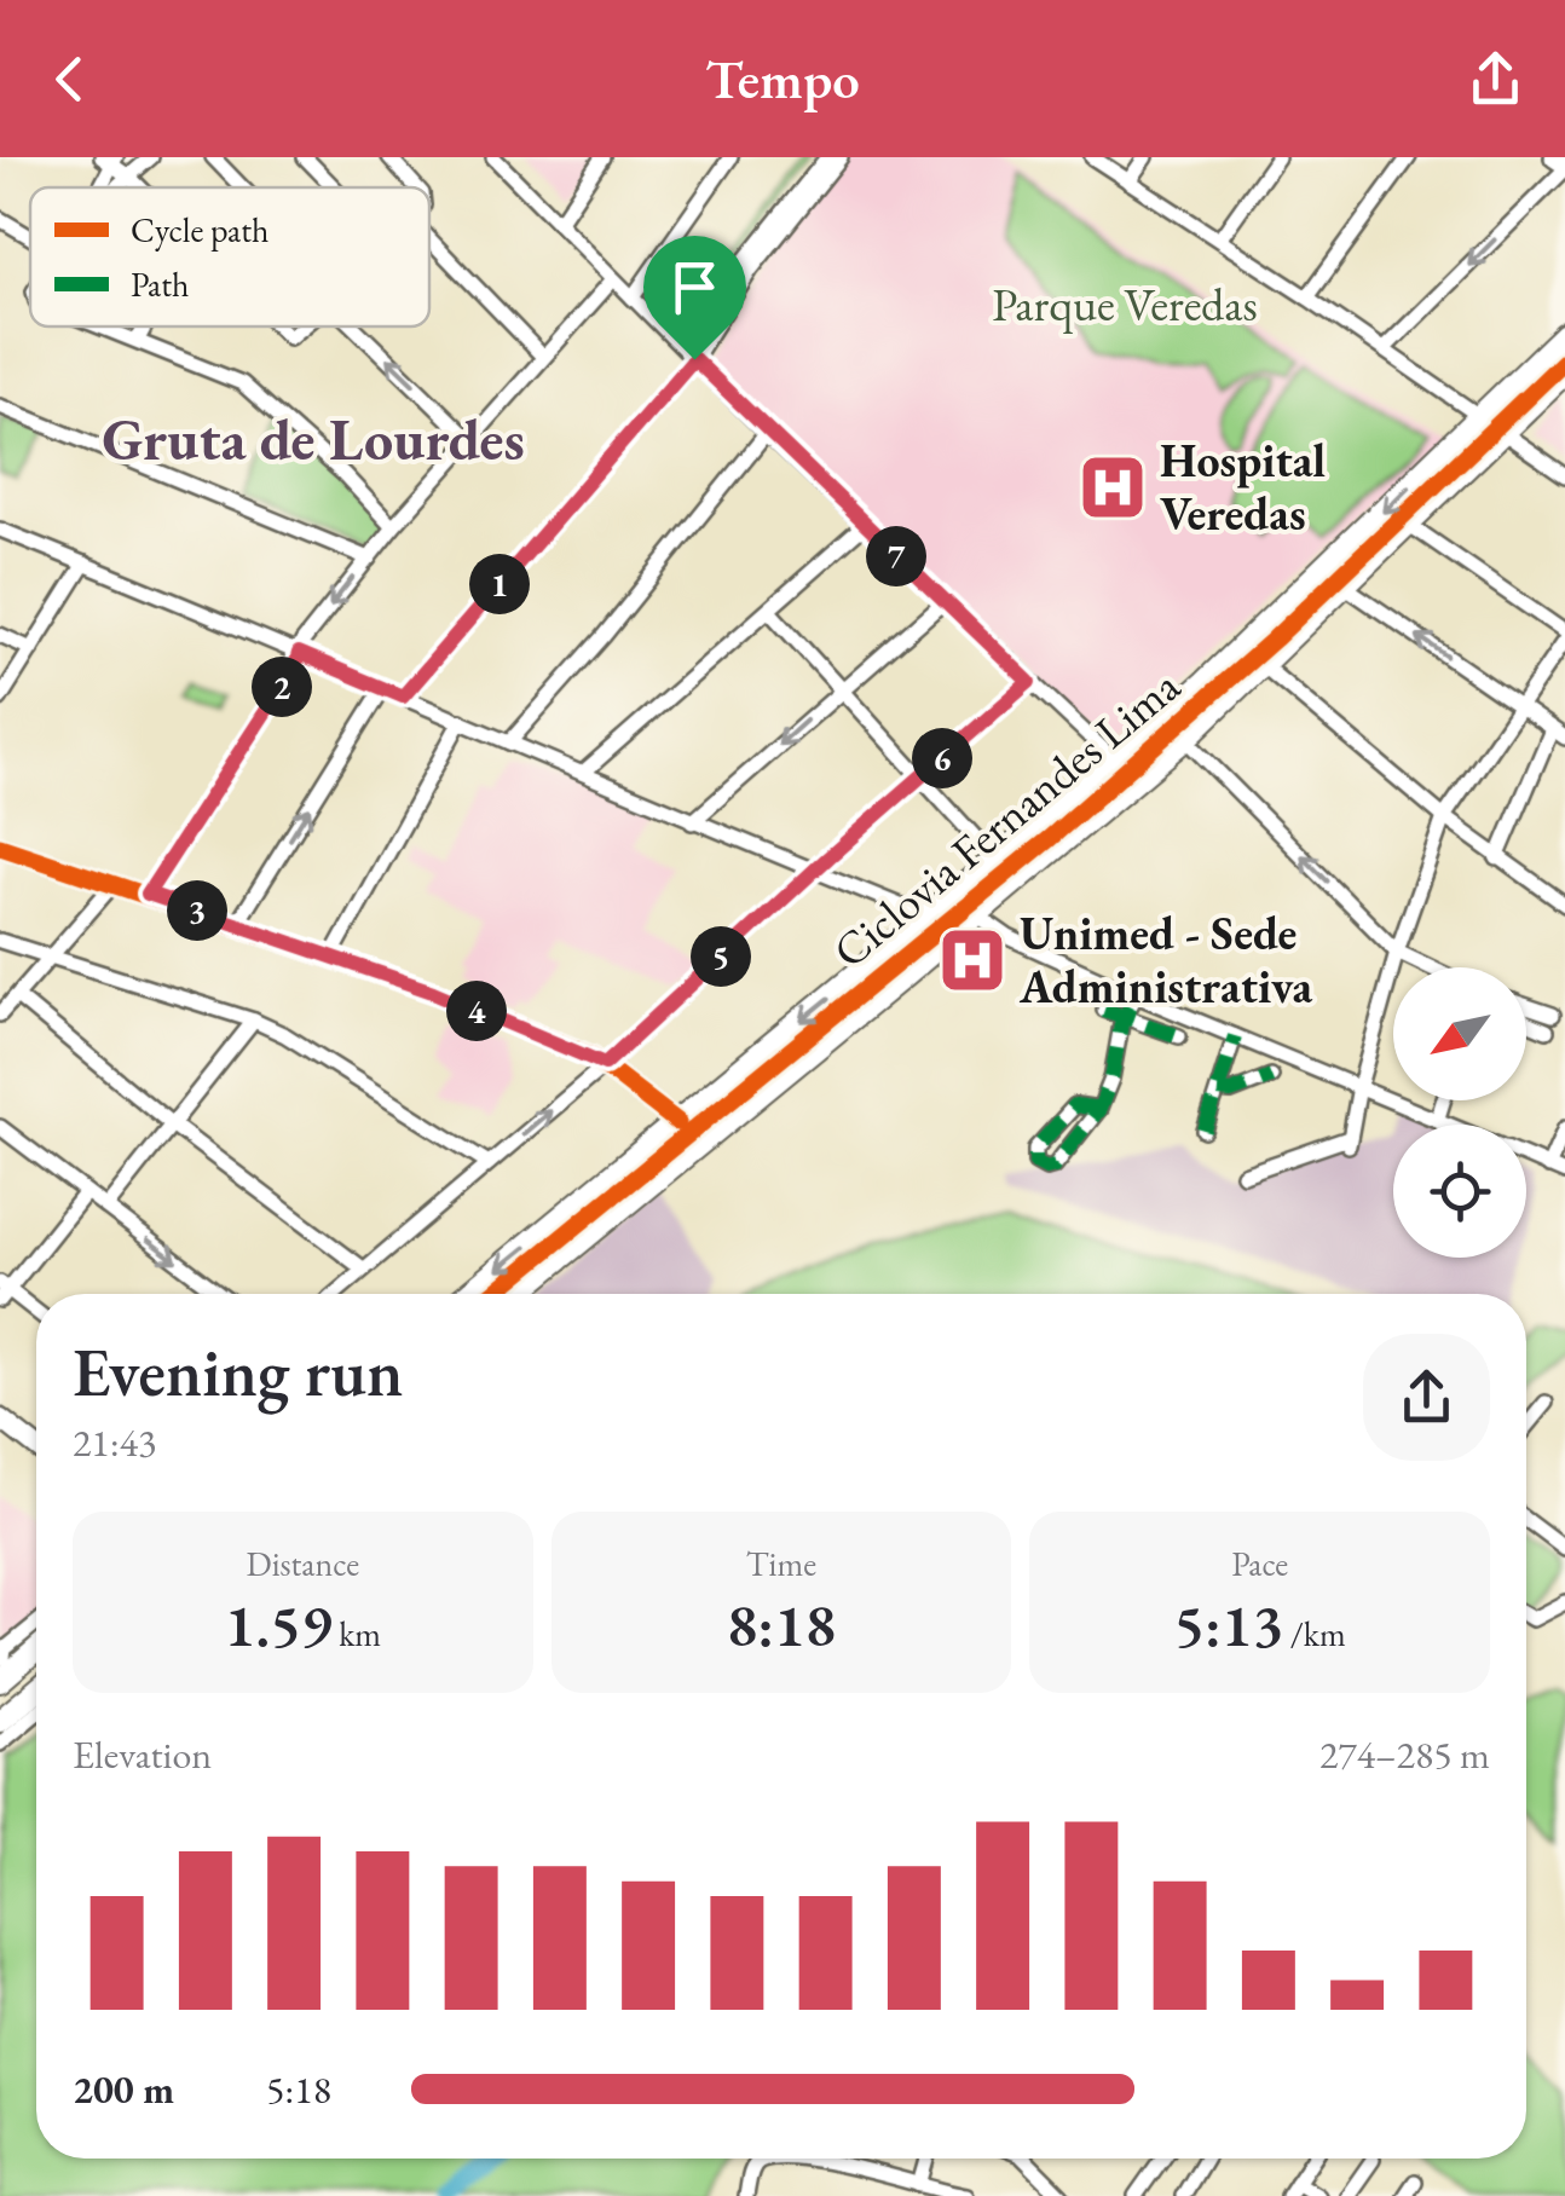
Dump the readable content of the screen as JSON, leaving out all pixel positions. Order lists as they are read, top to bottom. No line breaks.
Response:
{"streets":{"cycle path":["Ciclovia Fernandes Lima"]},"districts":["Gruta de Lourdes"],"parks":["Parque Veredas"],"places":{"hospital":["Hospital Veredas","Unimed - Sede Administrativa"]},"legend":["Cycle path","Path"],"north":"bottom left","page":{"header":"Tempo","pins":["7","1","2","6","3","5","4"],"heading":["Evening run","21:43"],"stats":[["Distance","1.59 km"],["Time","8:18"],["Pace","5:13 /km"]],"chart":["Elevation","274–285 m"],"list":[{"name":"200 m","note":"5:18"}]}}
